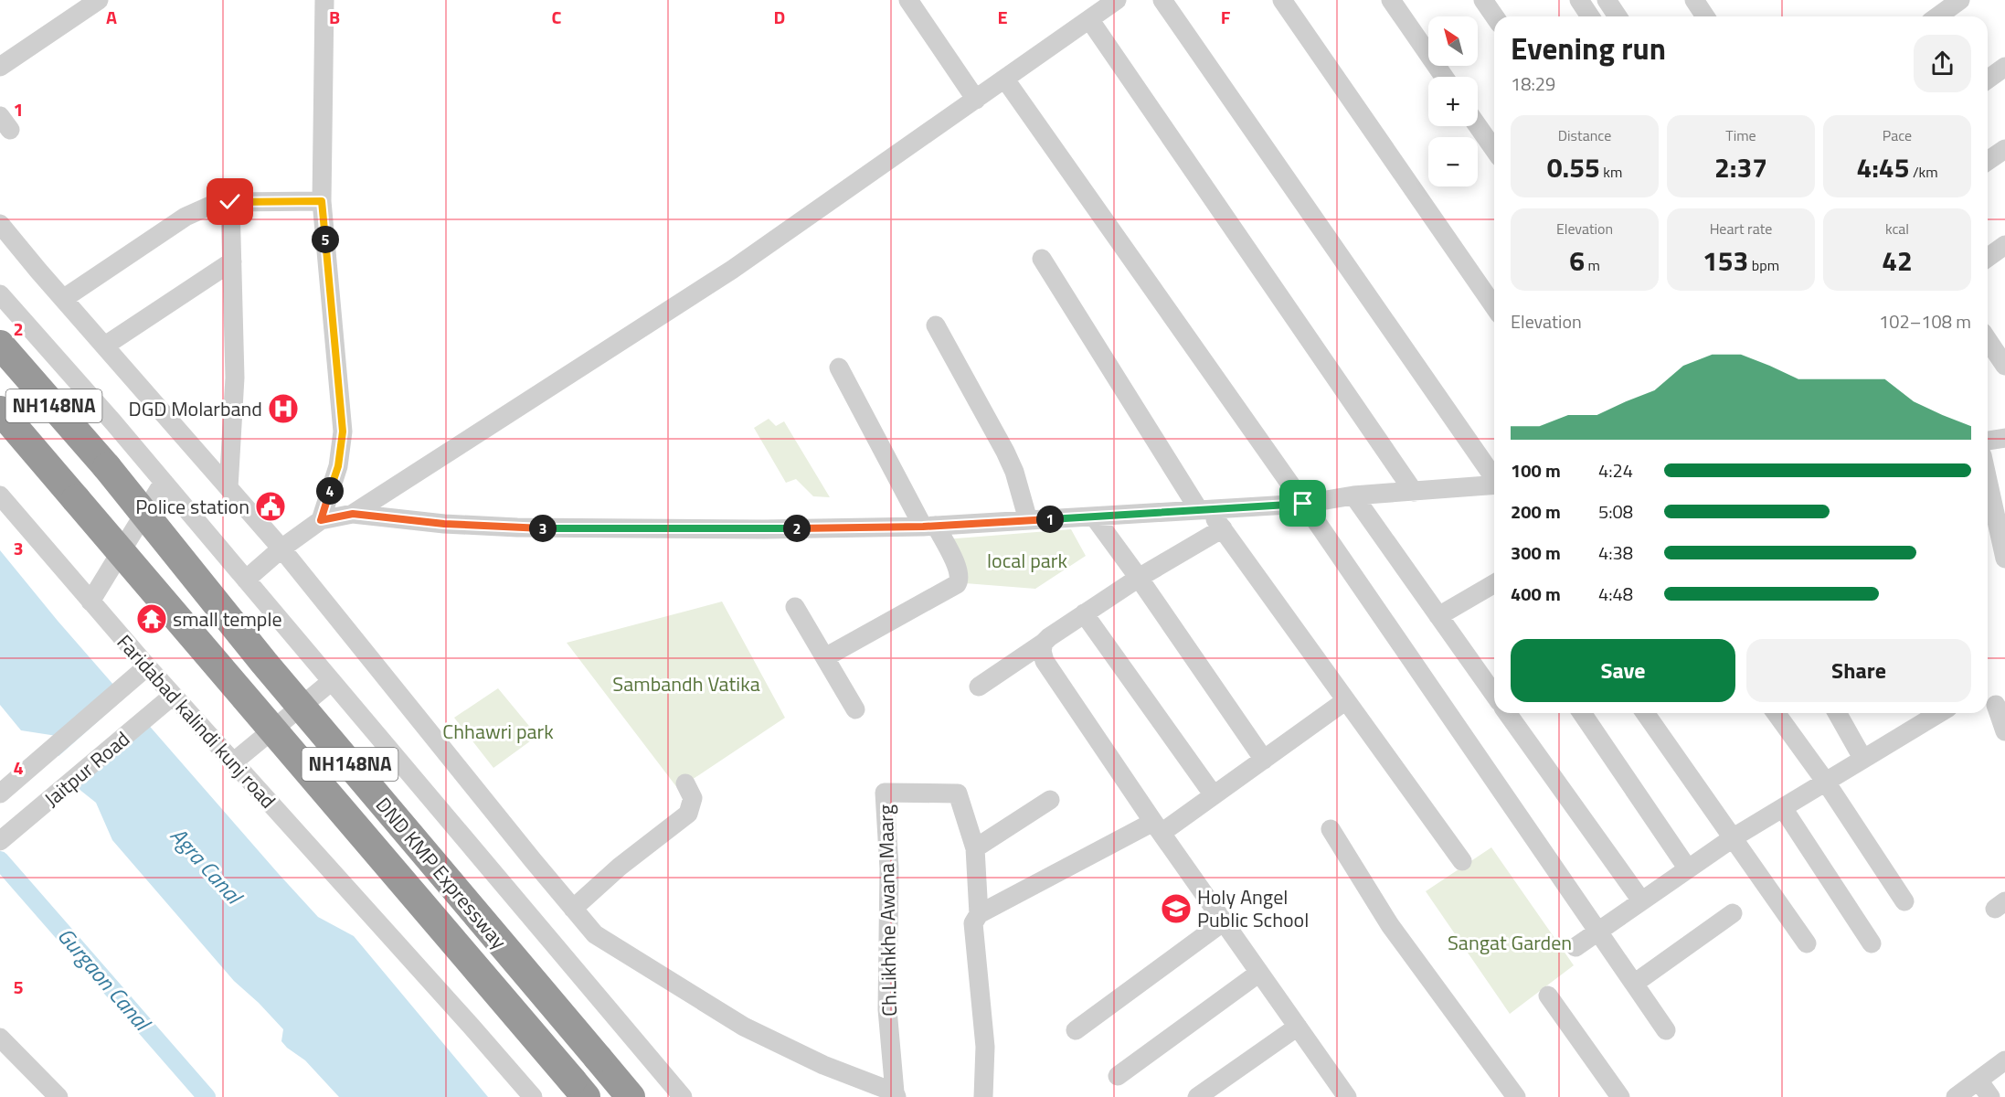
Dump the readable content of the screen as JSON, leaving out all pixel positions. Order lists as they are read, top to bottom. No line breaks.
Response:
{"streets":{"highway":["NH148NA","DND KMP Expressway"],"street":["Faridabad kalindi kunj road","Jaitpur Road","Ch.Likhkhe Awana Maarg"]},"crossings":[["Faridabad kalindi kunj road","Jaitpur Road"]],"water":["Agra Canal","Gurgaon Canal"],"parks":["local park","Sambandh Vatika","Chhawri park","Sangat Garden"],"places":{"hospital":["DGD Molarband"],"public building":["Police station"],"temple":["small temple"],"school or university":["Holy Angel Public School"]},"north":"top left","page":{"map_buttons":["+","−"],"heading":["Evening run","18:29"],"stats":[["Distance","0.55 km"],["Time","2:37"],["Pace","4:45 /km"],["Elevation","6 m"],["Heart rate","153 bpm"],["kcal","42"]],"pins":["5","4","1","2","3"],"chart":["Elevation","102–108 m"],"list":[{"name":"100 m","note":"4:24"},{"name":"200 m","note":"5:08"},{"name":"300 m","note":"4:38"},{"name":"400 m","note":"4:48"}],"buttons":["Save","Share"]},"grid":{"columns":["A","B","C","D","E","F"],"rows":["1","2","3","4","5"]}}
